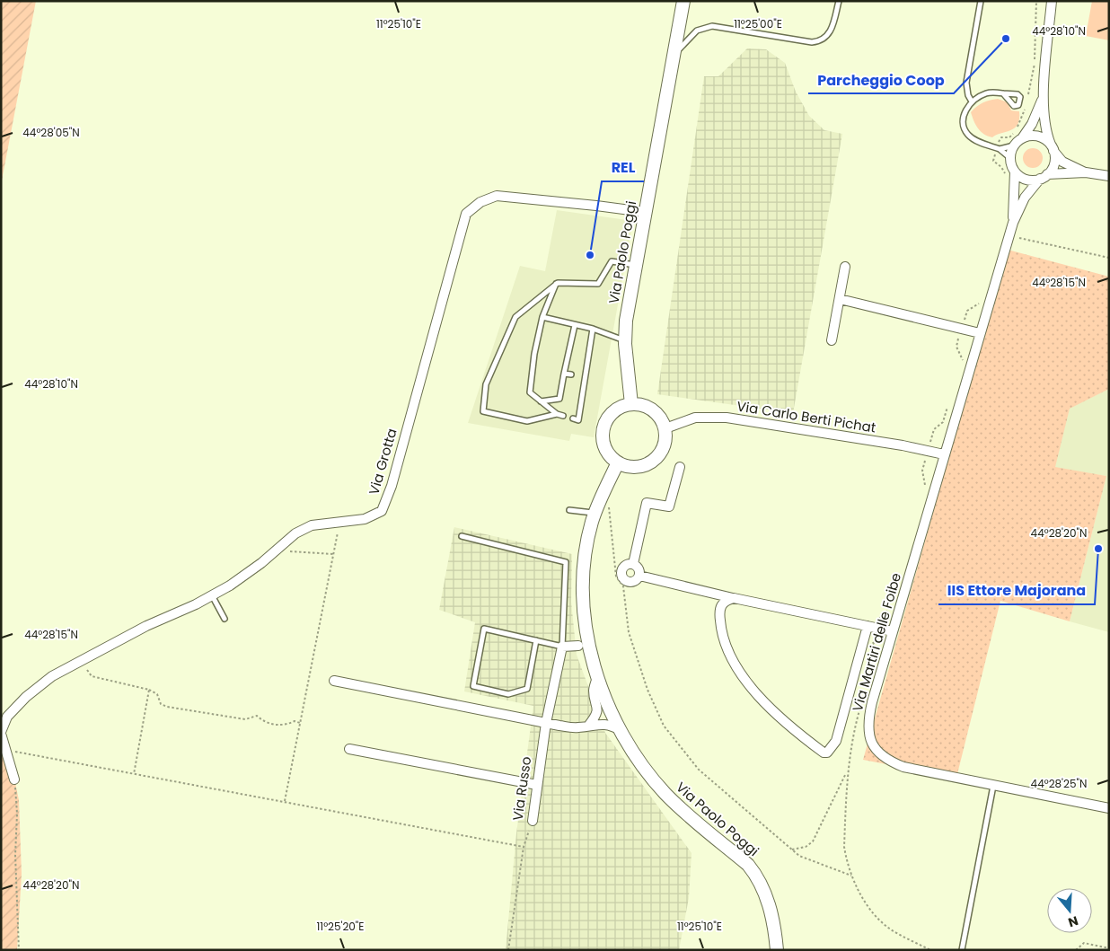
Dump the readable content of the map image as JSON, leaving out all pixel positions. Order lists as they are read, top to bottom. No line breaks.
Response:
{"streets":{"main road":["Via Paolo Poggi"],"street":["Via Carlo Berti Pichat","Via Grotta","Via Martiri delle Foibe","Via Russo"]},"crossings":[["Via Paolo Poggi","Via Carlo Berti Pichat"],["Via Paolo Poggi","Via Grotta"],["Via Carlo Berti Pichat","Via Martiri delle Foibe"]],"places":["Parcheggio Coop","REL","IIS Ettore Majorana"],"north":"bottom","coordinates":["11°25'10\"E","11°25'00\"E","44°28'10\"N","44°28'05\"N","44°28'15\"N","44°28'20\"N","44°28'25\"N","11°25'20\"E"]}
